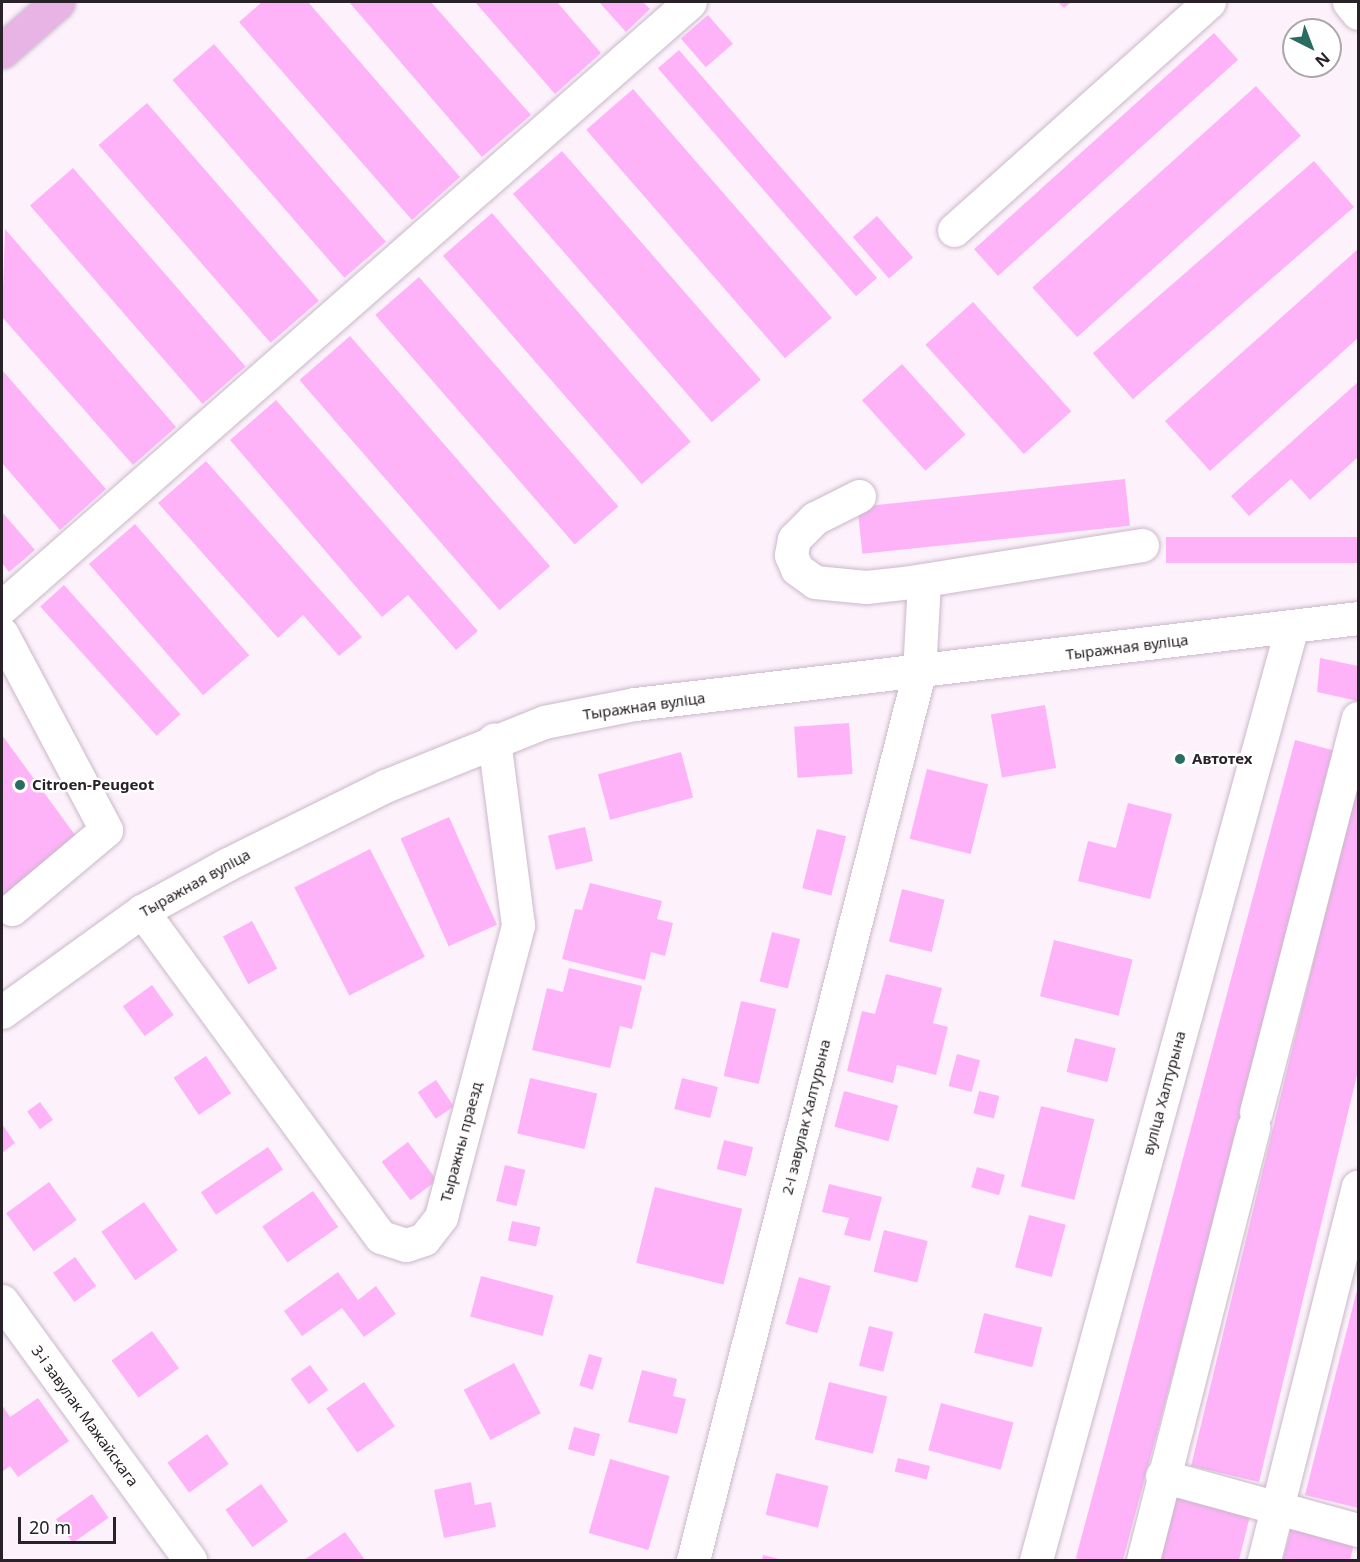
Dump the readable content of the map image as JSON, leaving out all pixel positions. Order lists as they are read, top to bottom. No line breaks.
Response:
{"streets":{"street":["Тыражная вуліца","вуліца Халтурына","2-і завулак Халтурына","Тыражны праезд","3-і завулак Мажайскага"]},"crossings":[["Тыражная вуліца","вуліца Халтурына"],["Тыражная вуліца","2-і завулак Халтурына"],["Тыражная вуліца","Тыражны праезд"]],"places":["Автотех","Citroen-Peugeot"],"scale_bar":"20 m","north":"bottom right"}
